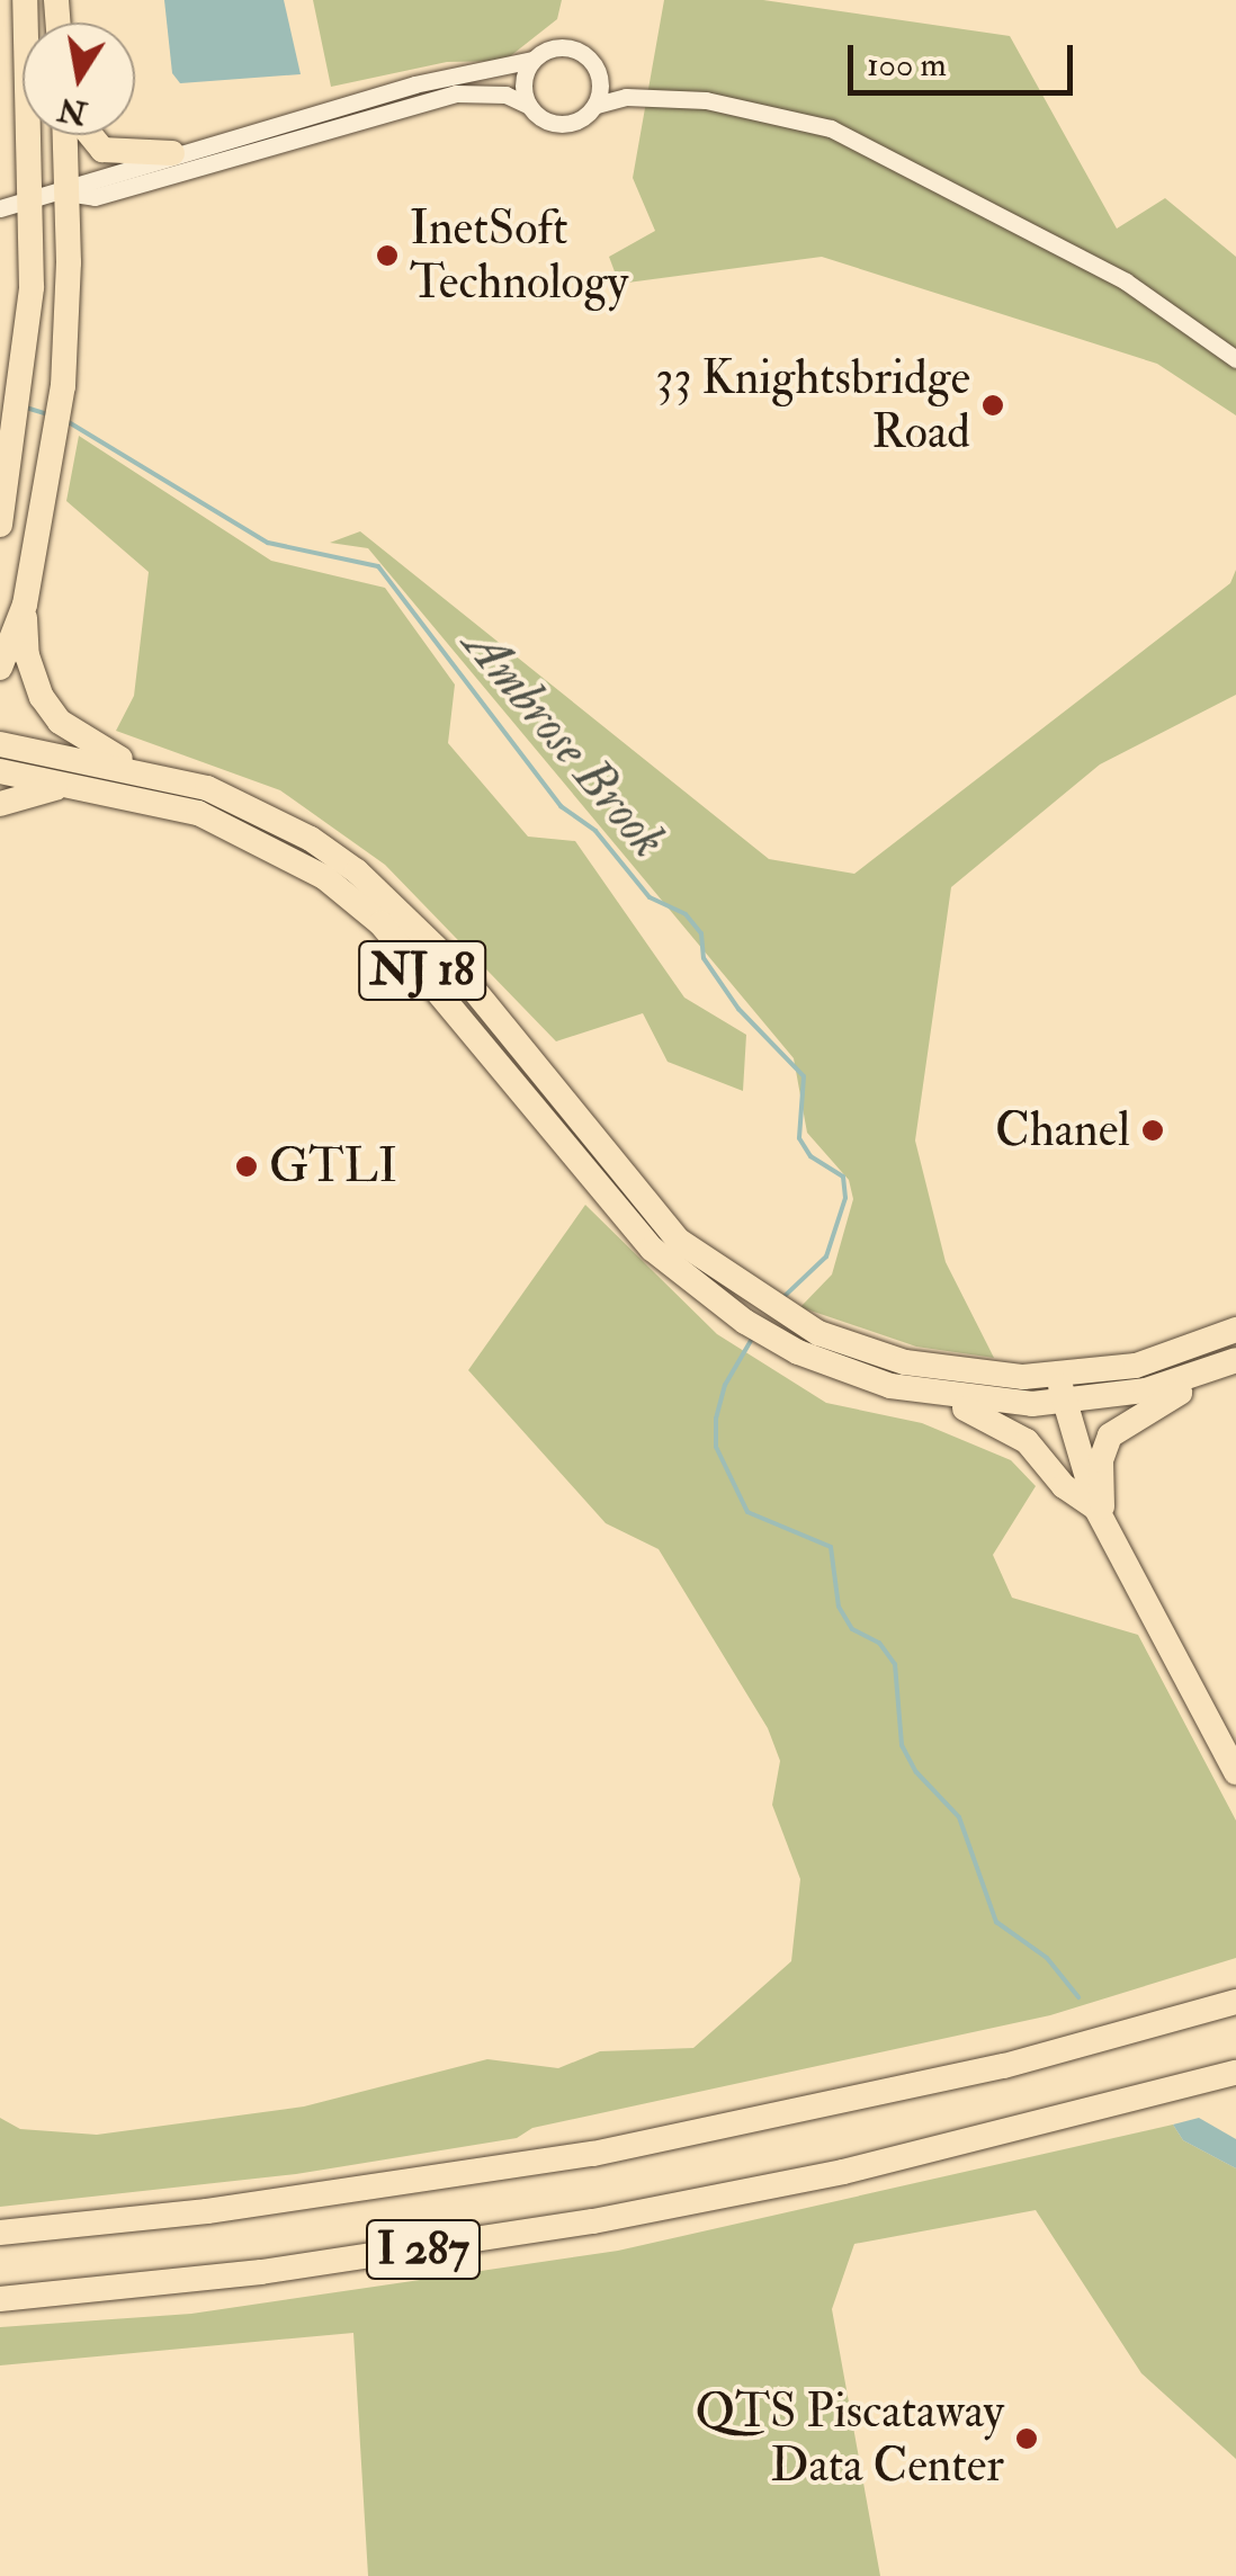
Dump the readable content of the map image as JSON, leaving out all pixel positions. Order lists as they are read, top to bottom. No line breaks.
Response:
{"streets":{"highway":["NJ 18","I 287"]},"water":["Ambrose Brook"],"places":["InetSoft Technology","33 Knightsbridge Road","Chanel","GTLI","QTS Piscataway Data Center"],"scale_bar":"100 m","north":"bottom"}
